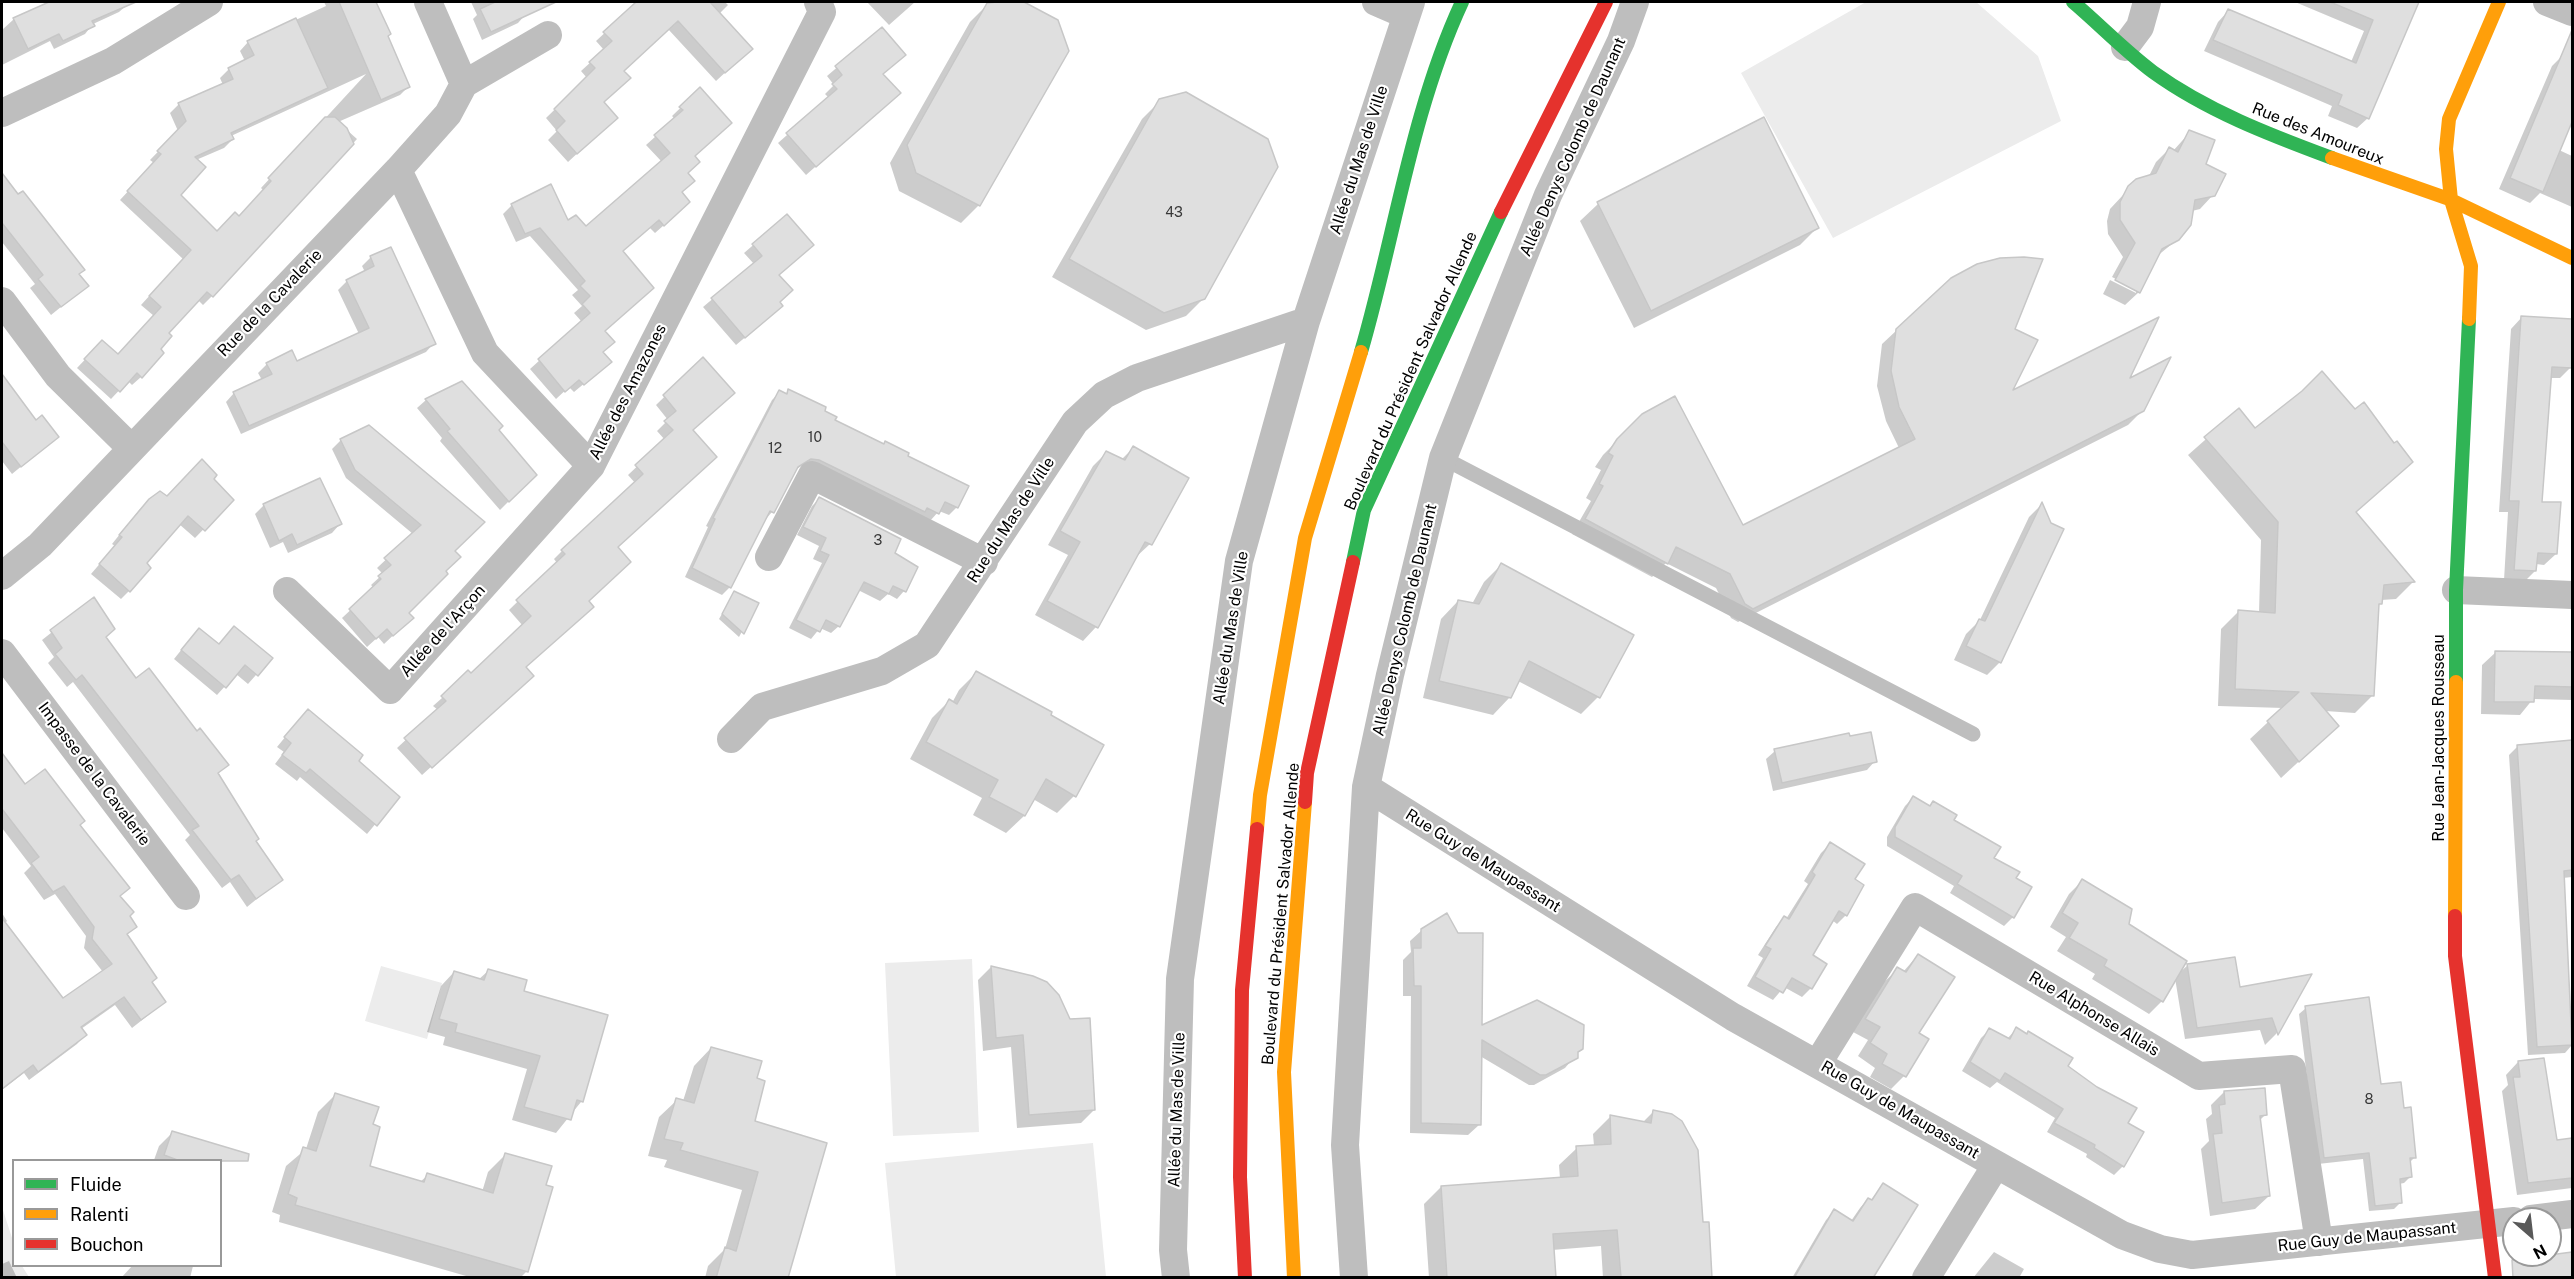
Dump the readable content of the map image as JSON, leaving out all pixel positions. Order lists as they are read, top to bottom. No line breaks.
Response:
{"streets":{"main road":["Rue des Amoureux","Boulevard du Président Salvador Allende","Rue Jean-Jacques Rousseau"],"street":["Allée Denys Colomb de Daunant","Allée du Mas de Ville","Rue de la Cavalerie","Allée des Amazones","Rue du Mas de Ville","Allée de l'Arçon","Impasse de la Cavalerie","Rue Guy de Maupassant","Rue Alphonse Allais"]},"crossings":[["Rue des Amoureux","Rue Jean-Jacques Rousseau"],["Allée Denys Colomb de Daunant","Rue Guy de Maupassant"],["Allée du Mas de Ville","Rue du Mas de Ville"],["Rue de la Cavalerie","Allée des Amazones"],["Allée des Amazones","Allée de l'Arçon"],["Rue Jean-Jacques Rousseau","Rue Guy de Maupassant"],["Rue Guy de Maupassant","Rue Alphonse Allais"]],"house_numbers":["43","10","12","3","8"],"legend":["Fluide","Ralenti","Bouchon"],"north":"bottom right"}
